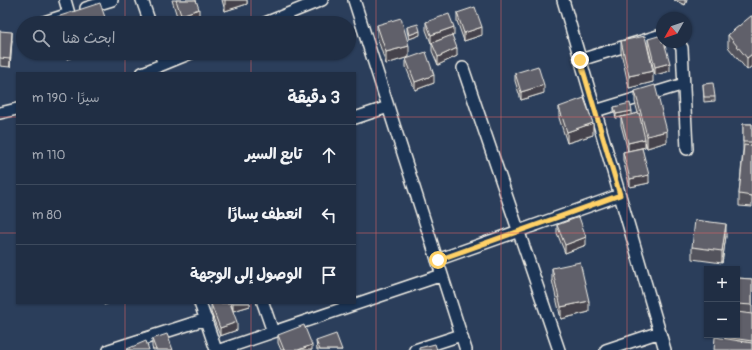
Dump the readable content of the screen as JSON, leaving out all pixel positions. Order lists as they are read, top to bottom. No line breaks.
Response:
{"north":"bottom left","page":{"search":"ابحث هنا","heading":["3 دقيقة","سيرًا · 190 m"],"list":[["تابع السير","110 m"],["انعطف يسارًا","80 m"],"الوصول إلى الوجهة"],"map_buttons":["+","−"]}}
